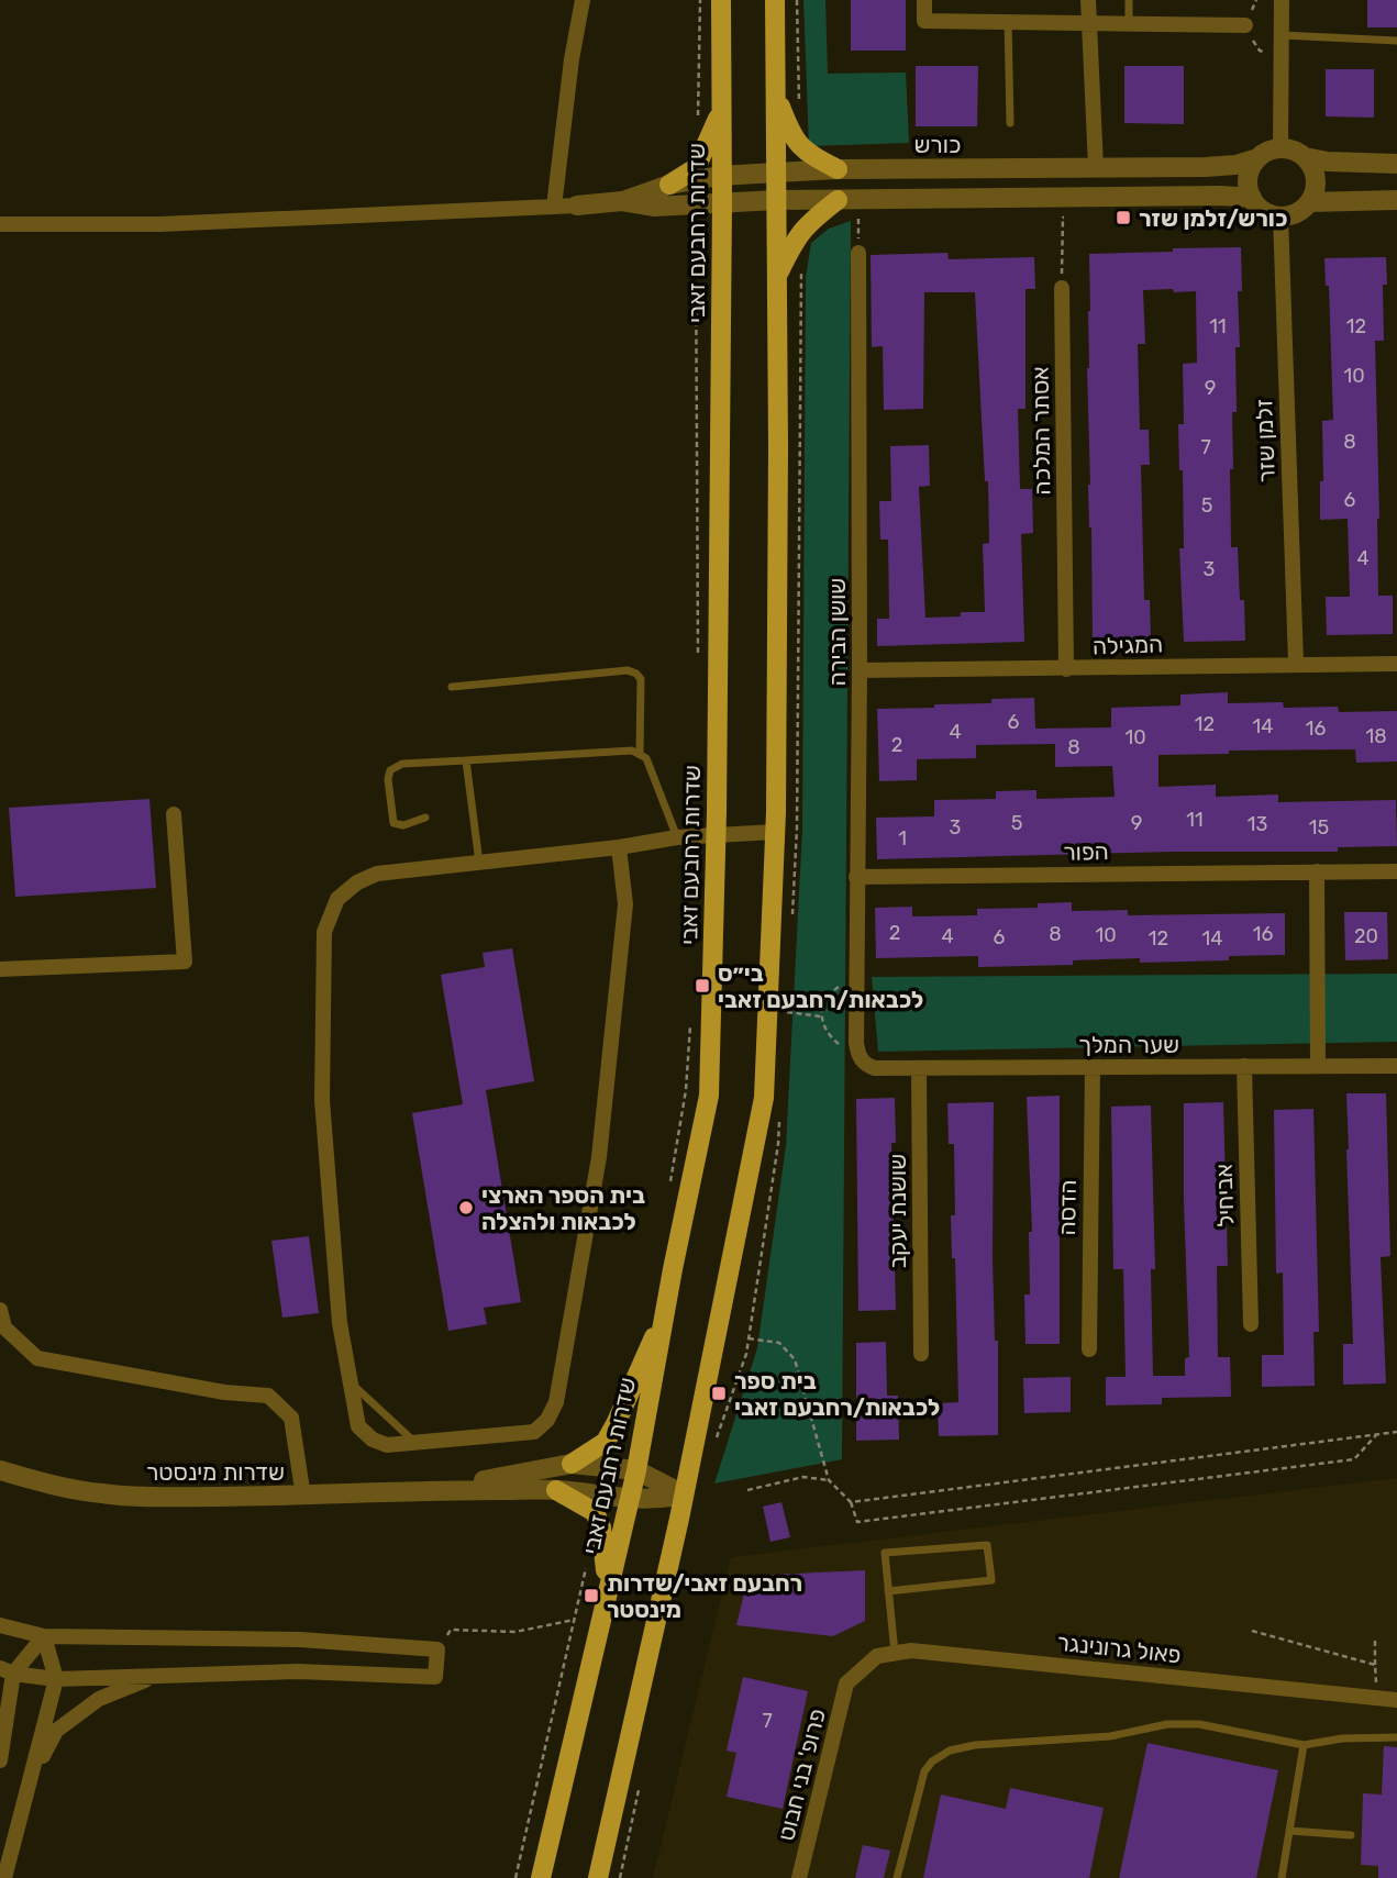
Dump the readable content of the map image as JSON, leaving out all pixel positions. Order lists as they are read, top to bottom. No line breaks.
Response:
{"streets":{"main road":["שדרות רחבעם זאבי"],"street":["כורש","אסתר המלכה","זלמן שזר","שושן הבירה","המגילה","הפור","שער המלך","אביחיל","הדסה","שושנת יעקב","שדרות מינסטר","פאול גרונינגר","פרופ' בני חבוט"]},"crossings":[["כורש","שדרות רחבעם זאבי"],["כורש","זלמן שזר"],["שדרות רחבעם זאבי","שדרות מינסטר"],["אסתר המלכה","המגילה"],["זלמן שזר","המגילה"],["שושן הבירה","המגילה"],["שושן הבירה","הפור"],["שושן הבירה","שער המלך"],["שער המלך","אביחיל"],["שער המלך","הדסה"],["שער המלך","שושנת יעקב"],["פאול גרונינגר","פרופ' בני חבוט"]],"places":{"transit":["כורש/זלמן שזר","בי״ס לכבאות/רחבעם זאבי","בית ספר לכבאות/רחבעם זאבי","רחבעם זאבי/שדרות מינסטר"],"other":["בית הספר הארצי לכבאות ולהצלה"]},"house_numbers":["11","12","10","9","8","7","6","5","4","3","6","12","14","16","4","18","10","2","8","11","5","9","13","3","15","1","2","8","16","10","4","20","6","12","14","7"]}
